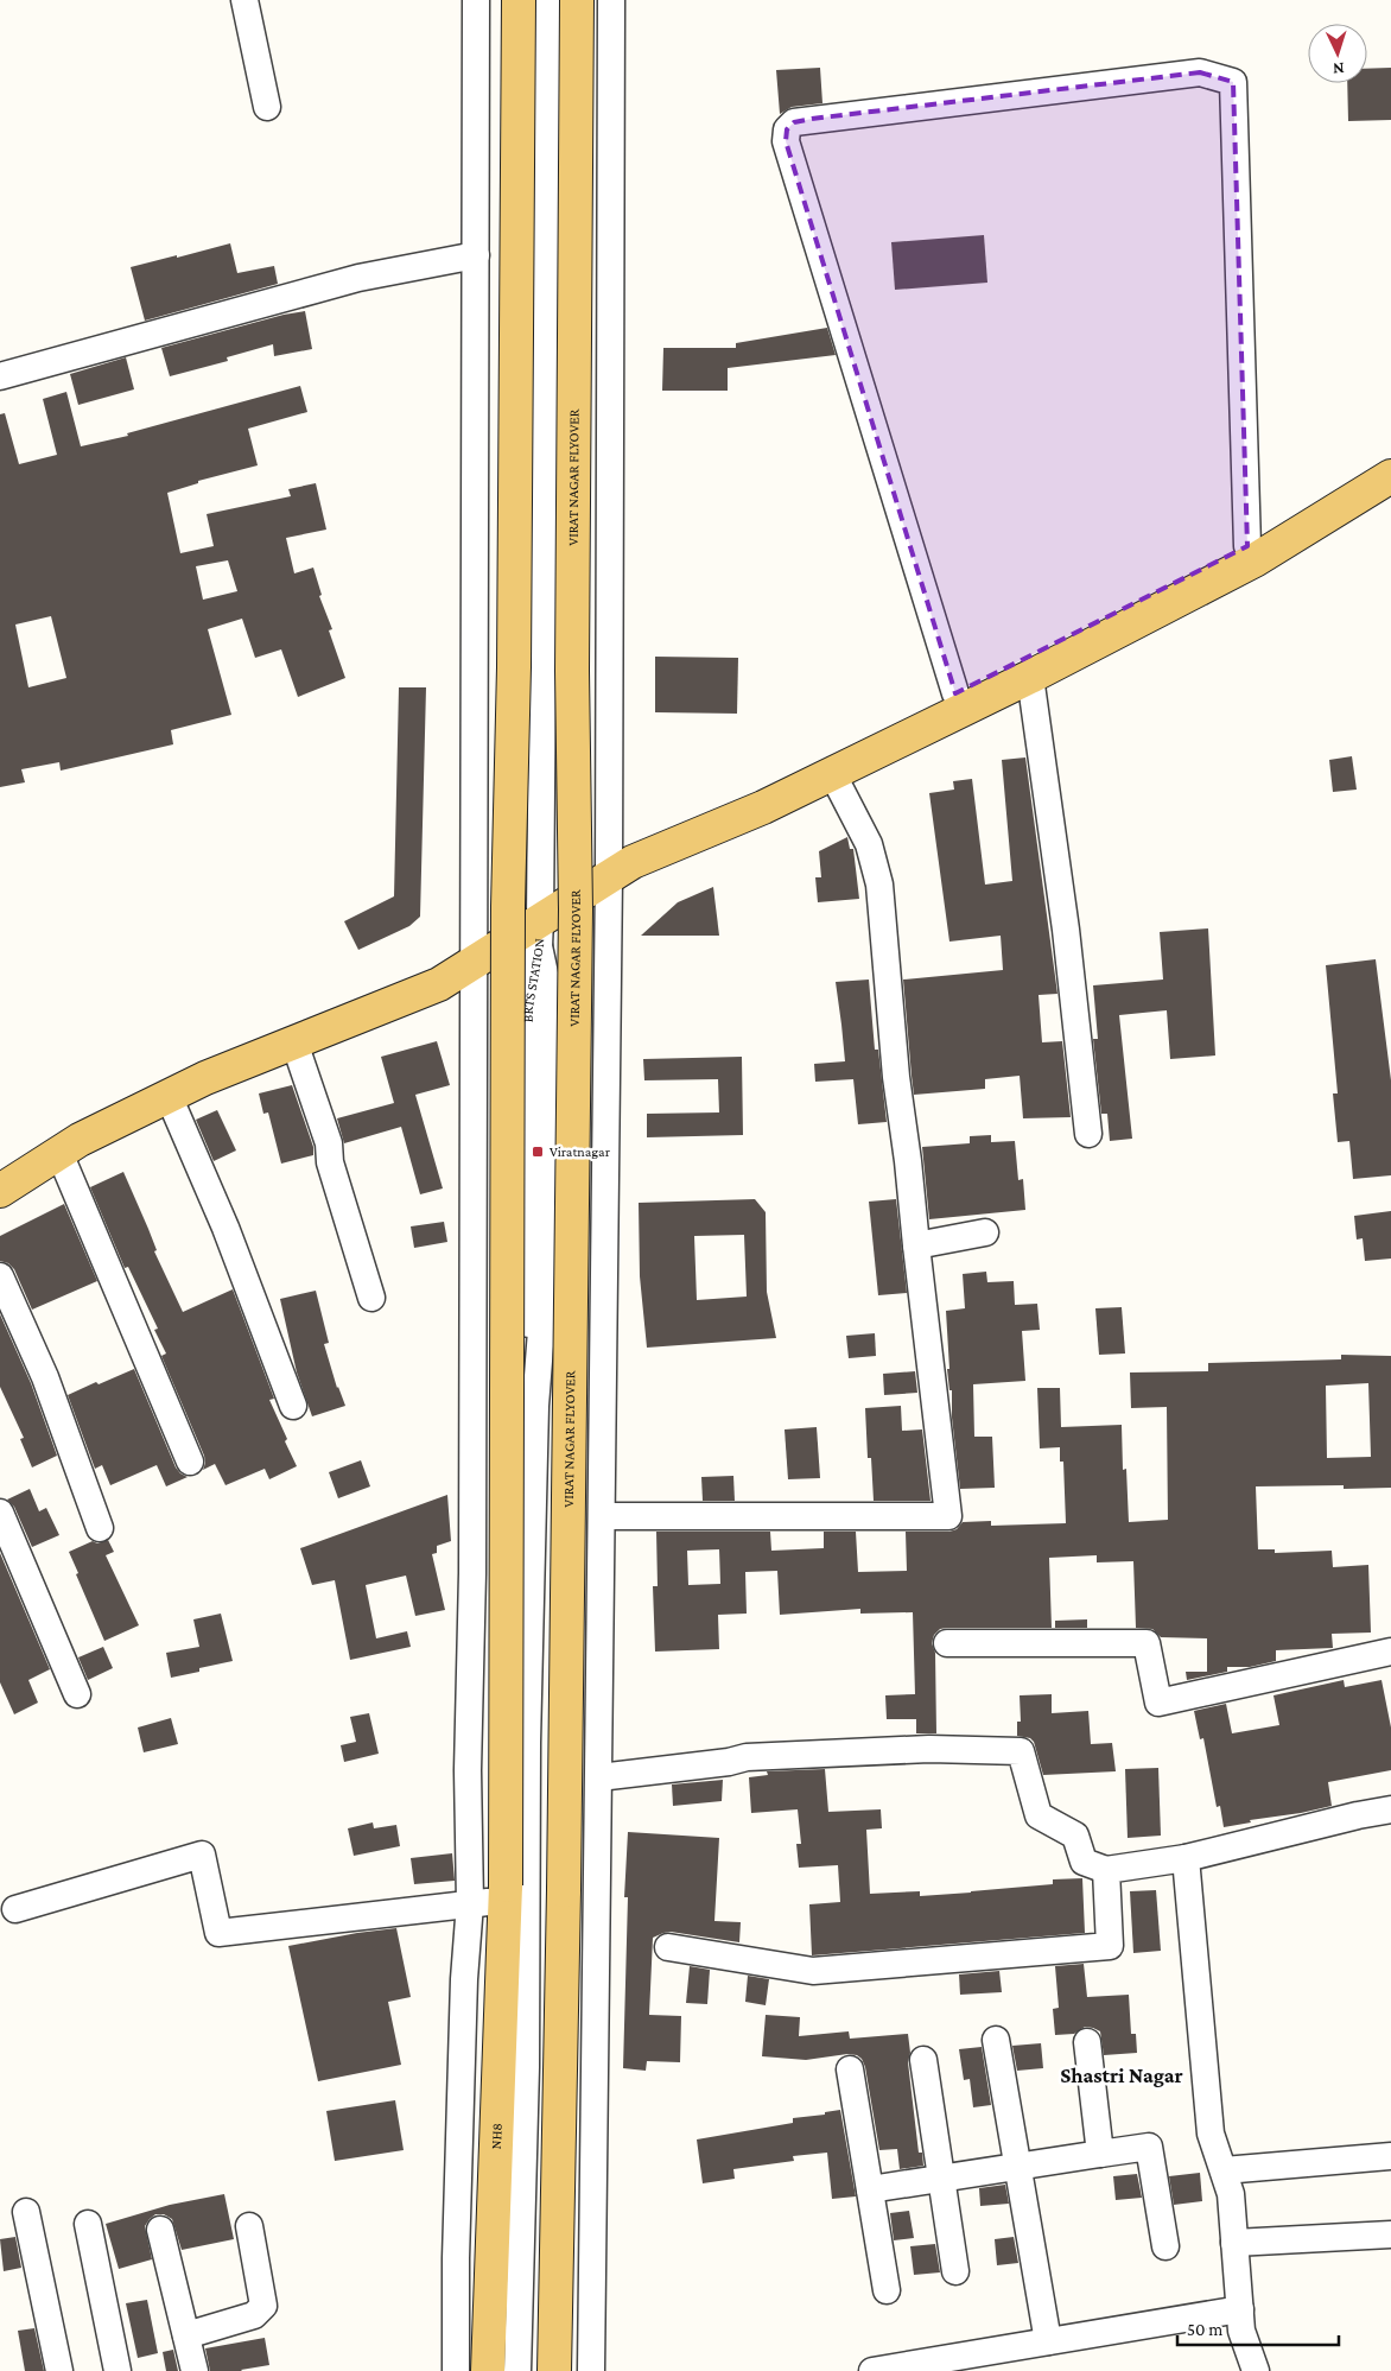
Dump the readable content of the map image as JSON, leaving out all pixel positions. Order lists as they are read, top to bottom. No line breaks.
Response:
{"streets":{"main road":["VIRAT NAGAR FLYOVER","NH8"],"street":["BRTS STATION"]},"districts":["Shastri Nagar"],"places":{"transit":["Viratnagar"]},"scale_bar":"50 m","north":"bottom"}
